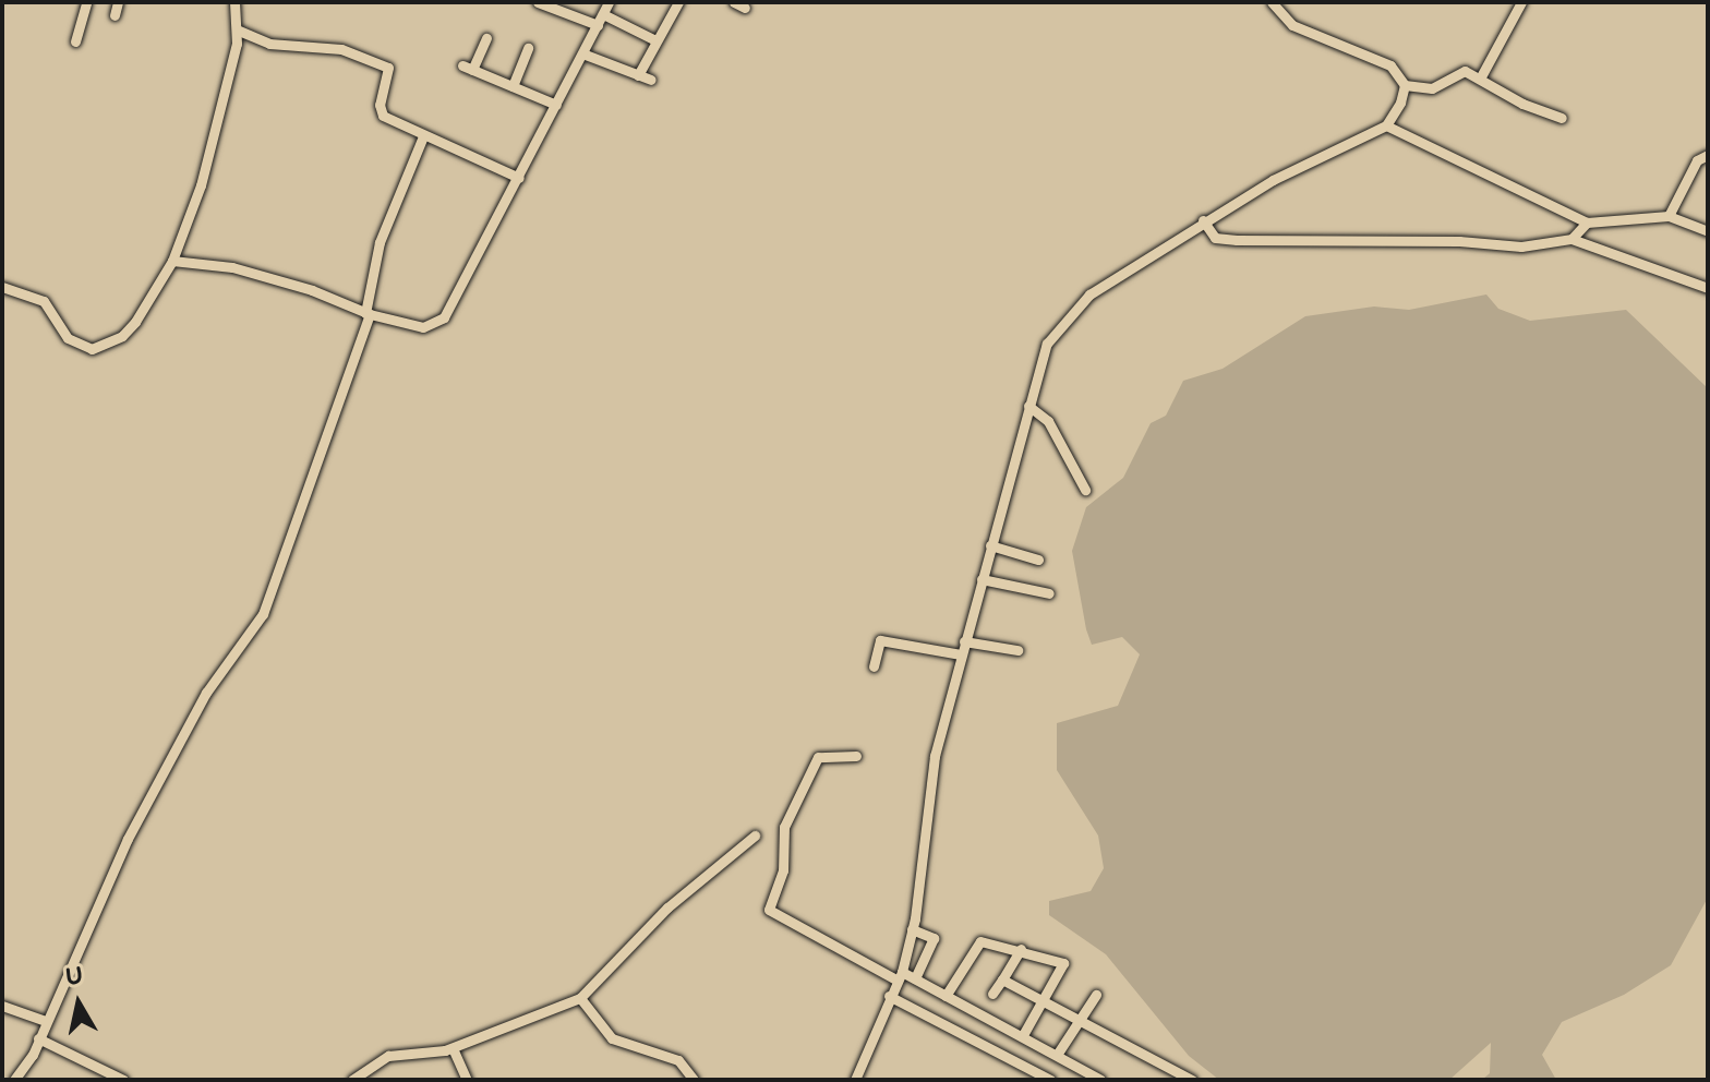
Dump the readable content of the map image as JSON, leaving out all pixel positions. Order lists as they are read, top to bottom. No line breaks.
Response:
{"north":"top"}
